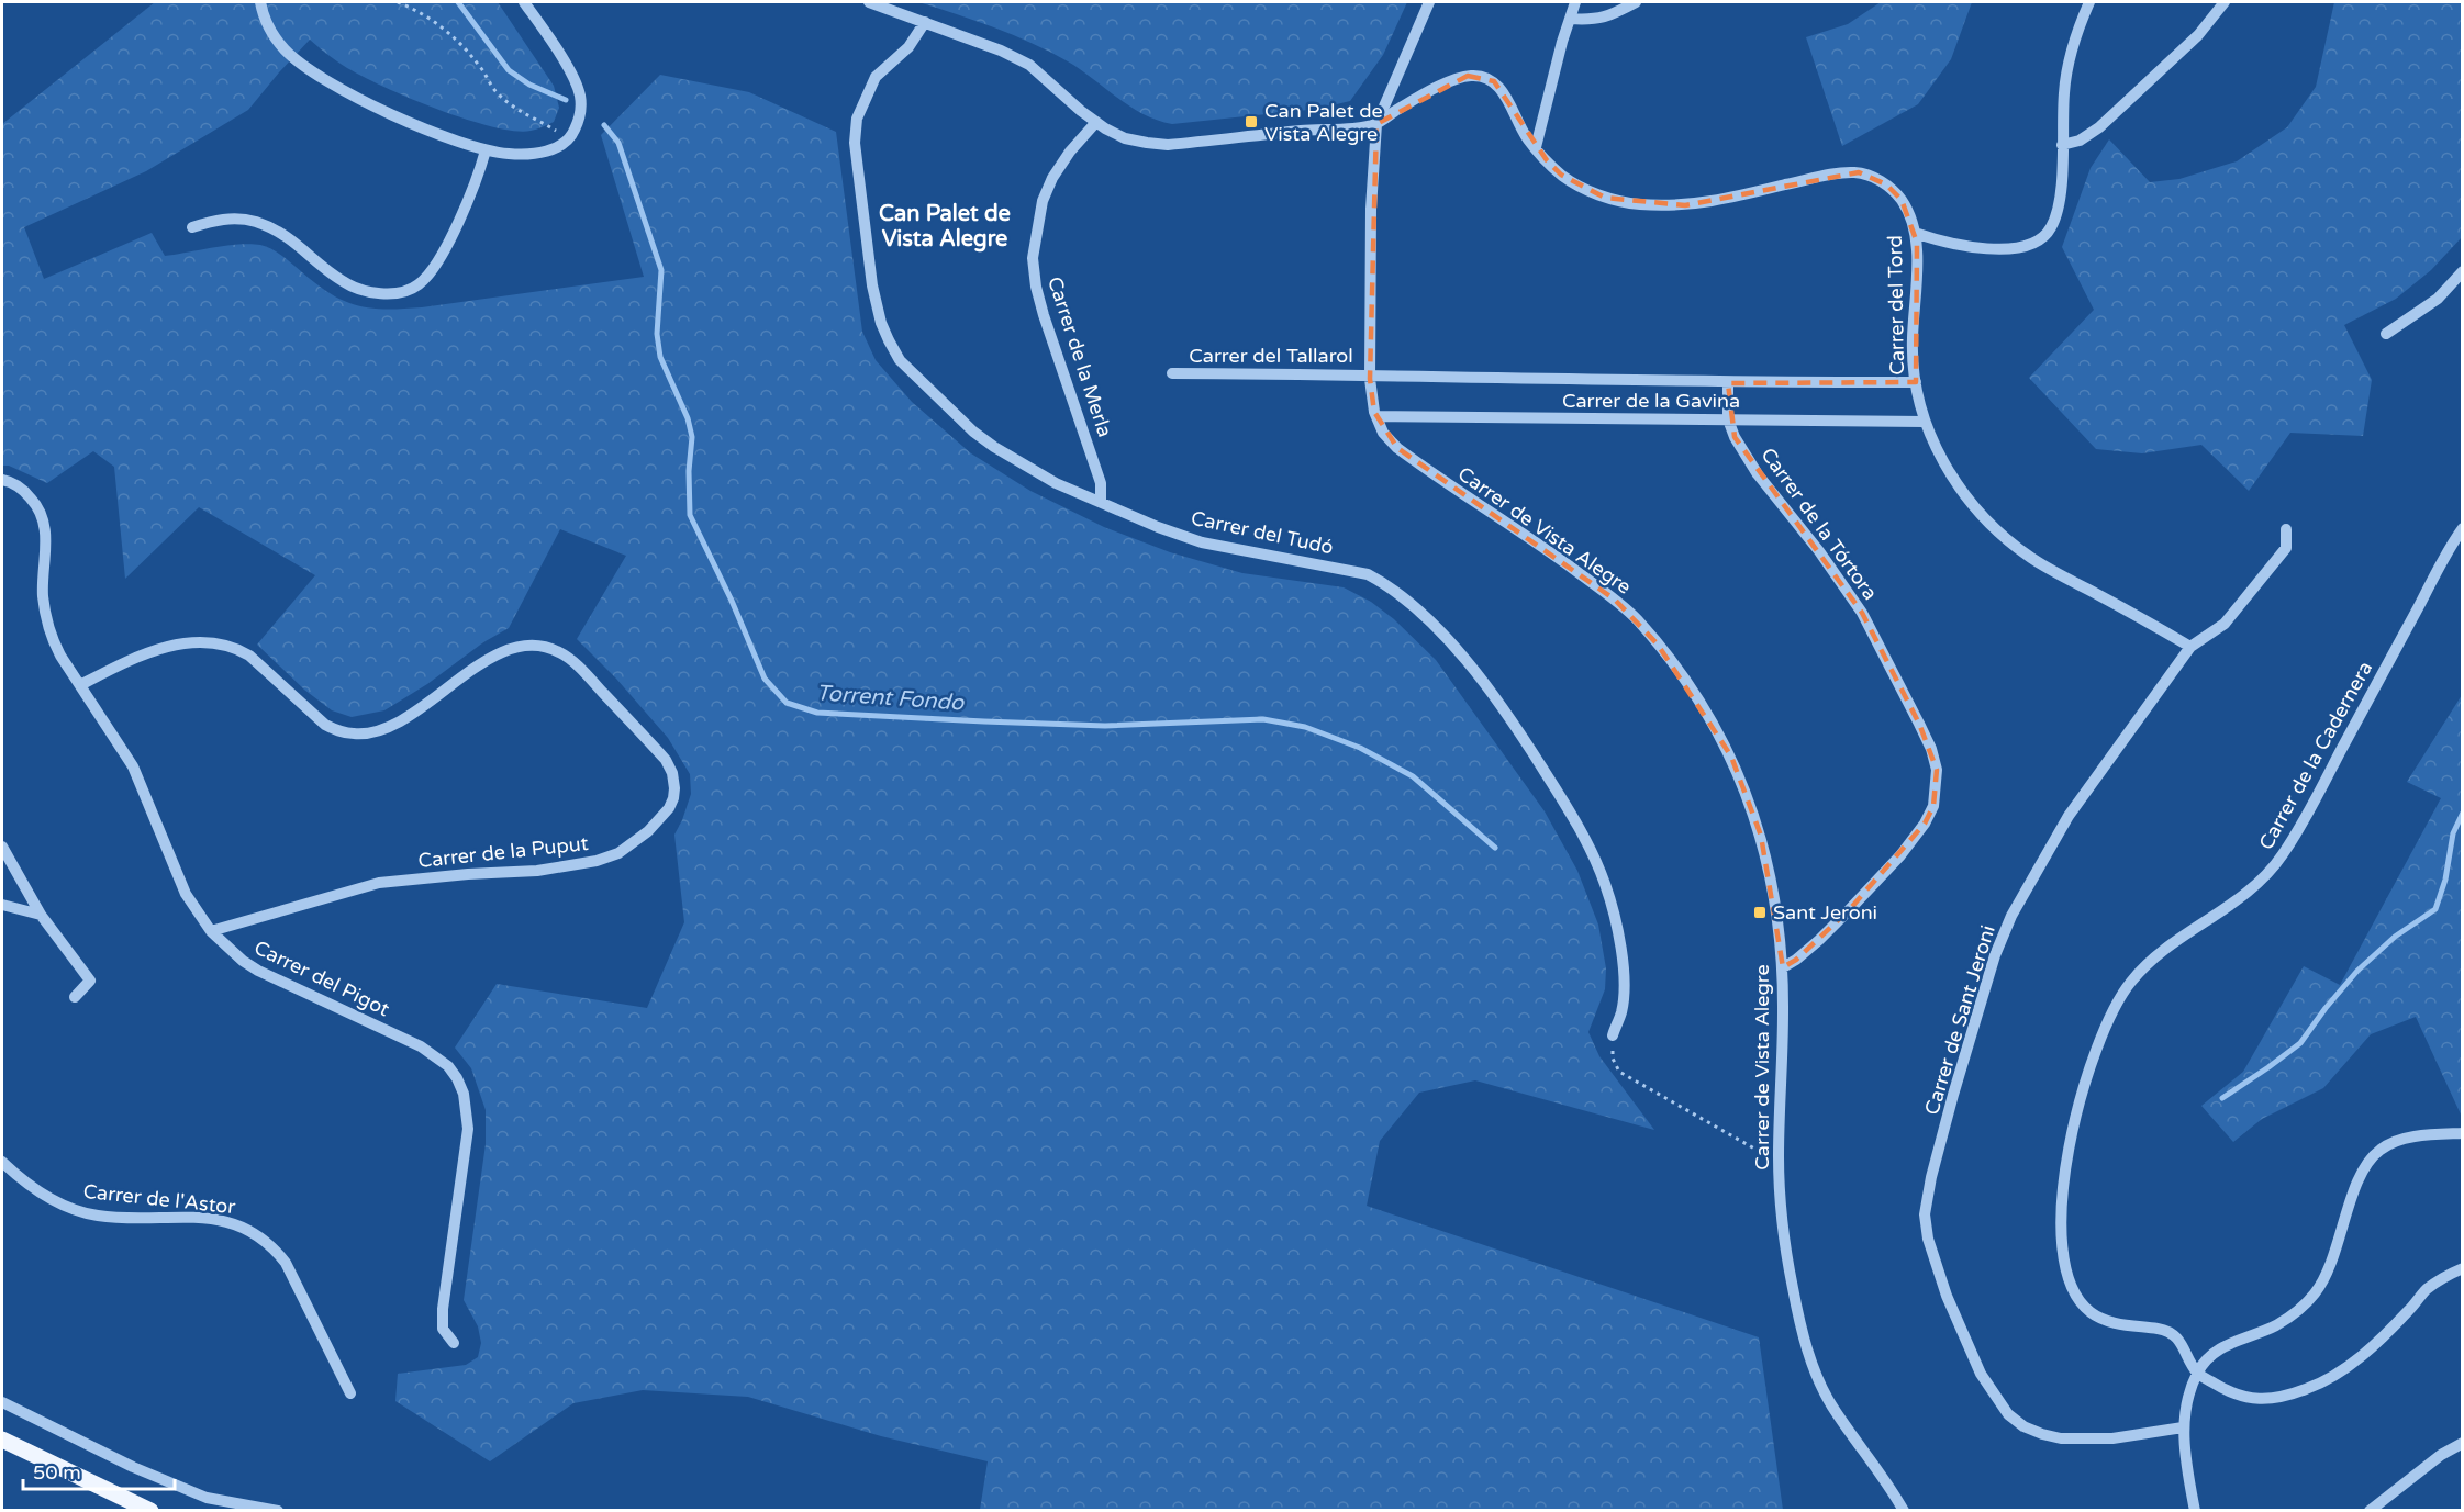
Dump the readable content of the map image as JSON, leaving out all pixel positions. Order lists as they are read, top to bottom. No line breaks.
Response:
{"streets":{"street":["Carrer del Tord","Carrer del Tallarol","Carrer de la Merla","Carrer de la Gavina","Carrer de la Tórtora","Carrer de Vista Alegre","Carrer del Tudó","Carrer de la Cadernera","Carrer de la Puput","Carrer del Pigot","Carrer de Sant Jeroni","Carrer de l'Astor"]},"crossings":[["Carrer del Tord","Carrer de la Gavina"],["Carrer del Tord","Carrer de Vista Alegre"],["Carrer del Tord","Carrer de Sant Jeroni"],["Carrer del Tallarol","Carrer de la Gavina"],["Carrer del Tallarol","Carrer de Vista Alegre"],["Carrer de la Merla","Carrer del Tudó"],["Carrer de la Gavina","Carrer de la Tórtora"],["Carrer de la Gavina","Carrer de Vista Alegre"],["Carrer de la Tórtora","Carrer de Vista Alegre"],["Carrer de la Puput","Carrer del Pigot"]],"districts":["Can Palet de Vista Alegre"],"water":["Torrent Fondo"],"places":{"transit":["Can Palet de Vista Alegre","Sant Jeroni"]},"scale_bar":"50 m"}
